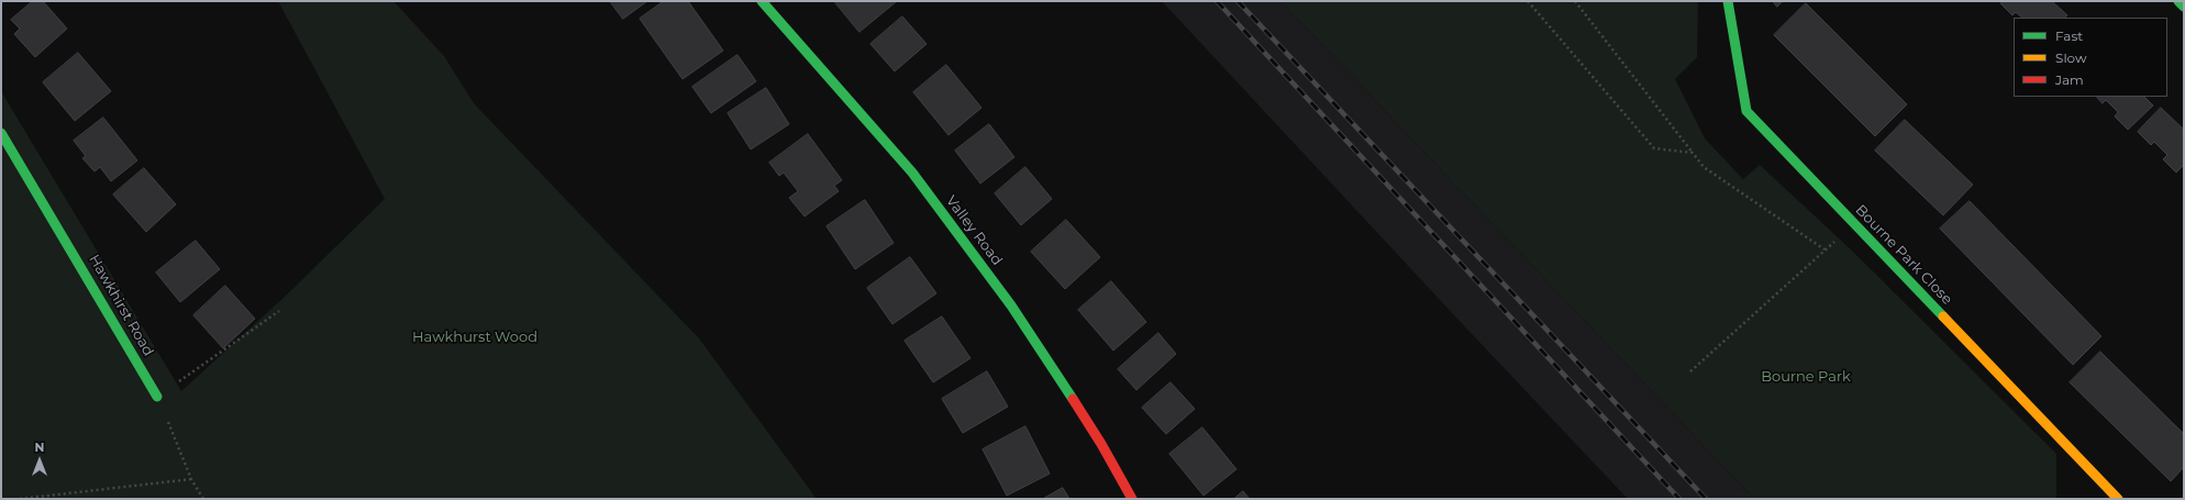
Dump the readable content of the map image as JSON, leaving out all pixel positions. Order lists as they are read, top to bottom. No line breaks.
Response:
{"streets":{"main road":["Valley Road","Bourne Park Close","Hawkhirst Road"]},"parks":["Hawkhurst Wood","Bourne Park"],"legend":["Fast","Slow","Jam"],"north":"top"}
